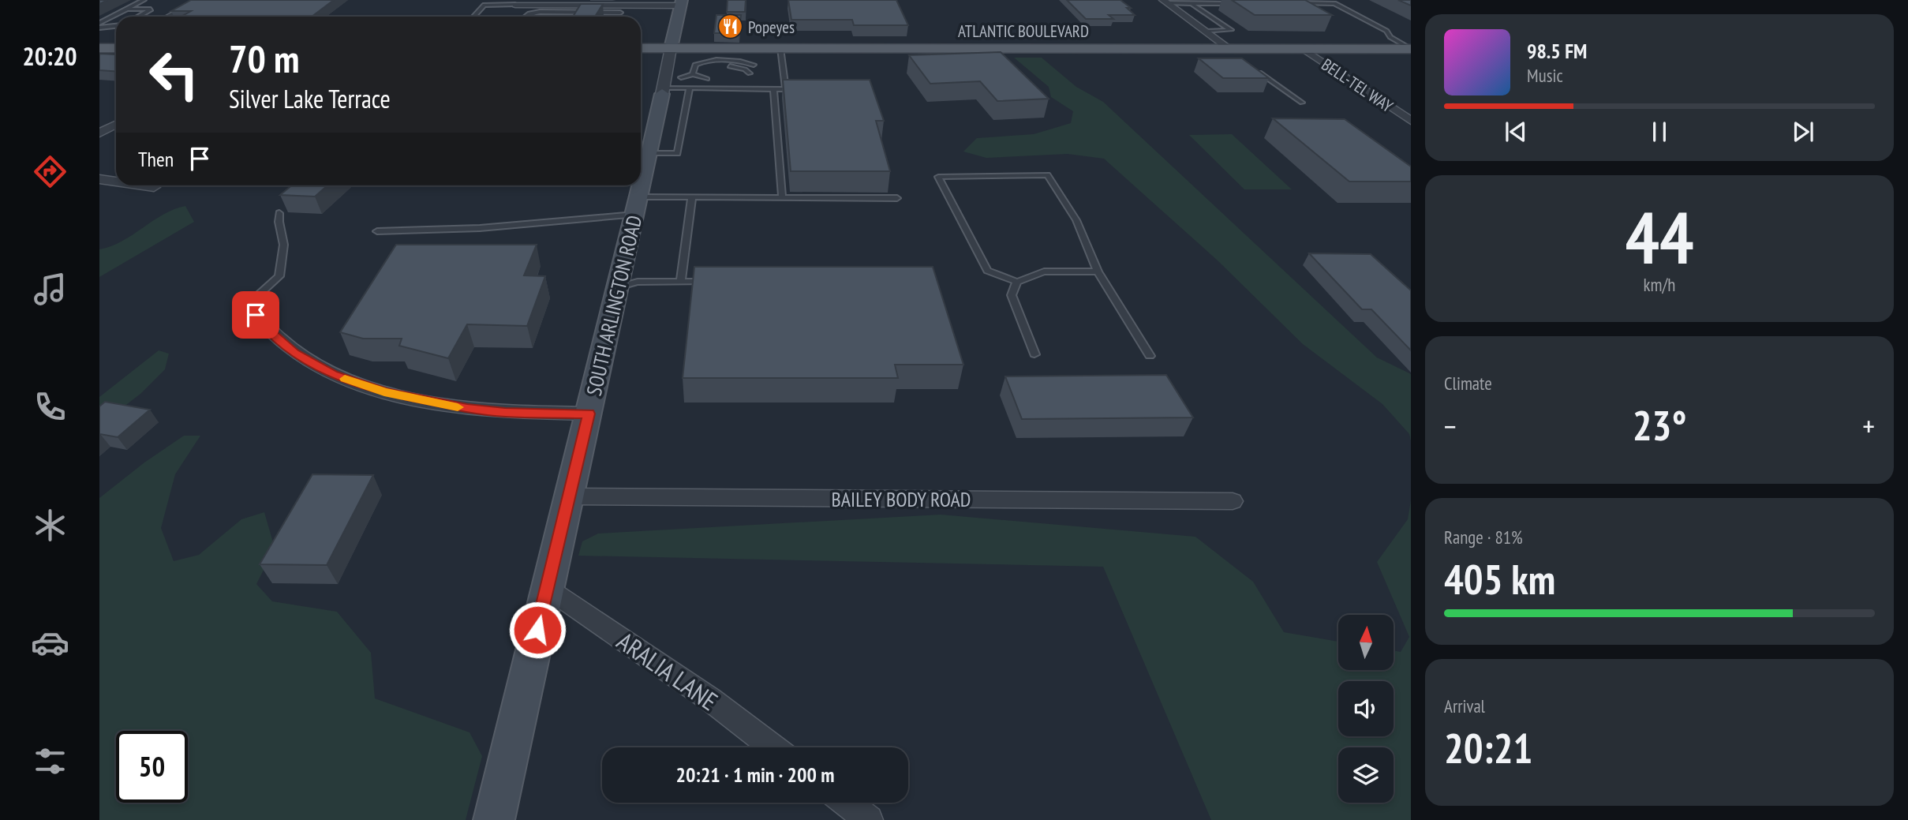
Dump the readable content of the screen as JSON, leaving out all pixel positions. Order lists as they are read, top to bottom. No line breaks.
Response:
{"streets":{"main road":["ATLANTIC BOULEVARD","SOUTH ARLINGTON ROAD"],"street":["BELL-TEL WAY","BAILEY BODY ROAD","ARALIA LANE"]},"crossings":[["ATLANTIC BOULEVARD","BELL-TEL WAY"],["ATLANTIC BOULEVARD","SOUTH ARLINGTON ROAD"],["SOUTH ARLINGTON ROAD","BAILEY BODY ROAD"],["SOUTH ARLINGTON ROAD","ARALIA LANE"]],"places":{"restaurant":["Popeyes"]},"north":"top","page":{"tabs":"20:20","turn":["70 m","Silver Lake Terrace"],"song":["98.5 FM","Music"],"then":"Then","tile":[["44","km/h"],"Climate",["Range · 81%","405 km"],["Arrival","20:21"]],"heat":["−","23°","+"],"limit":"50","trip":"20:21 · 1 min · 200 m"}}
